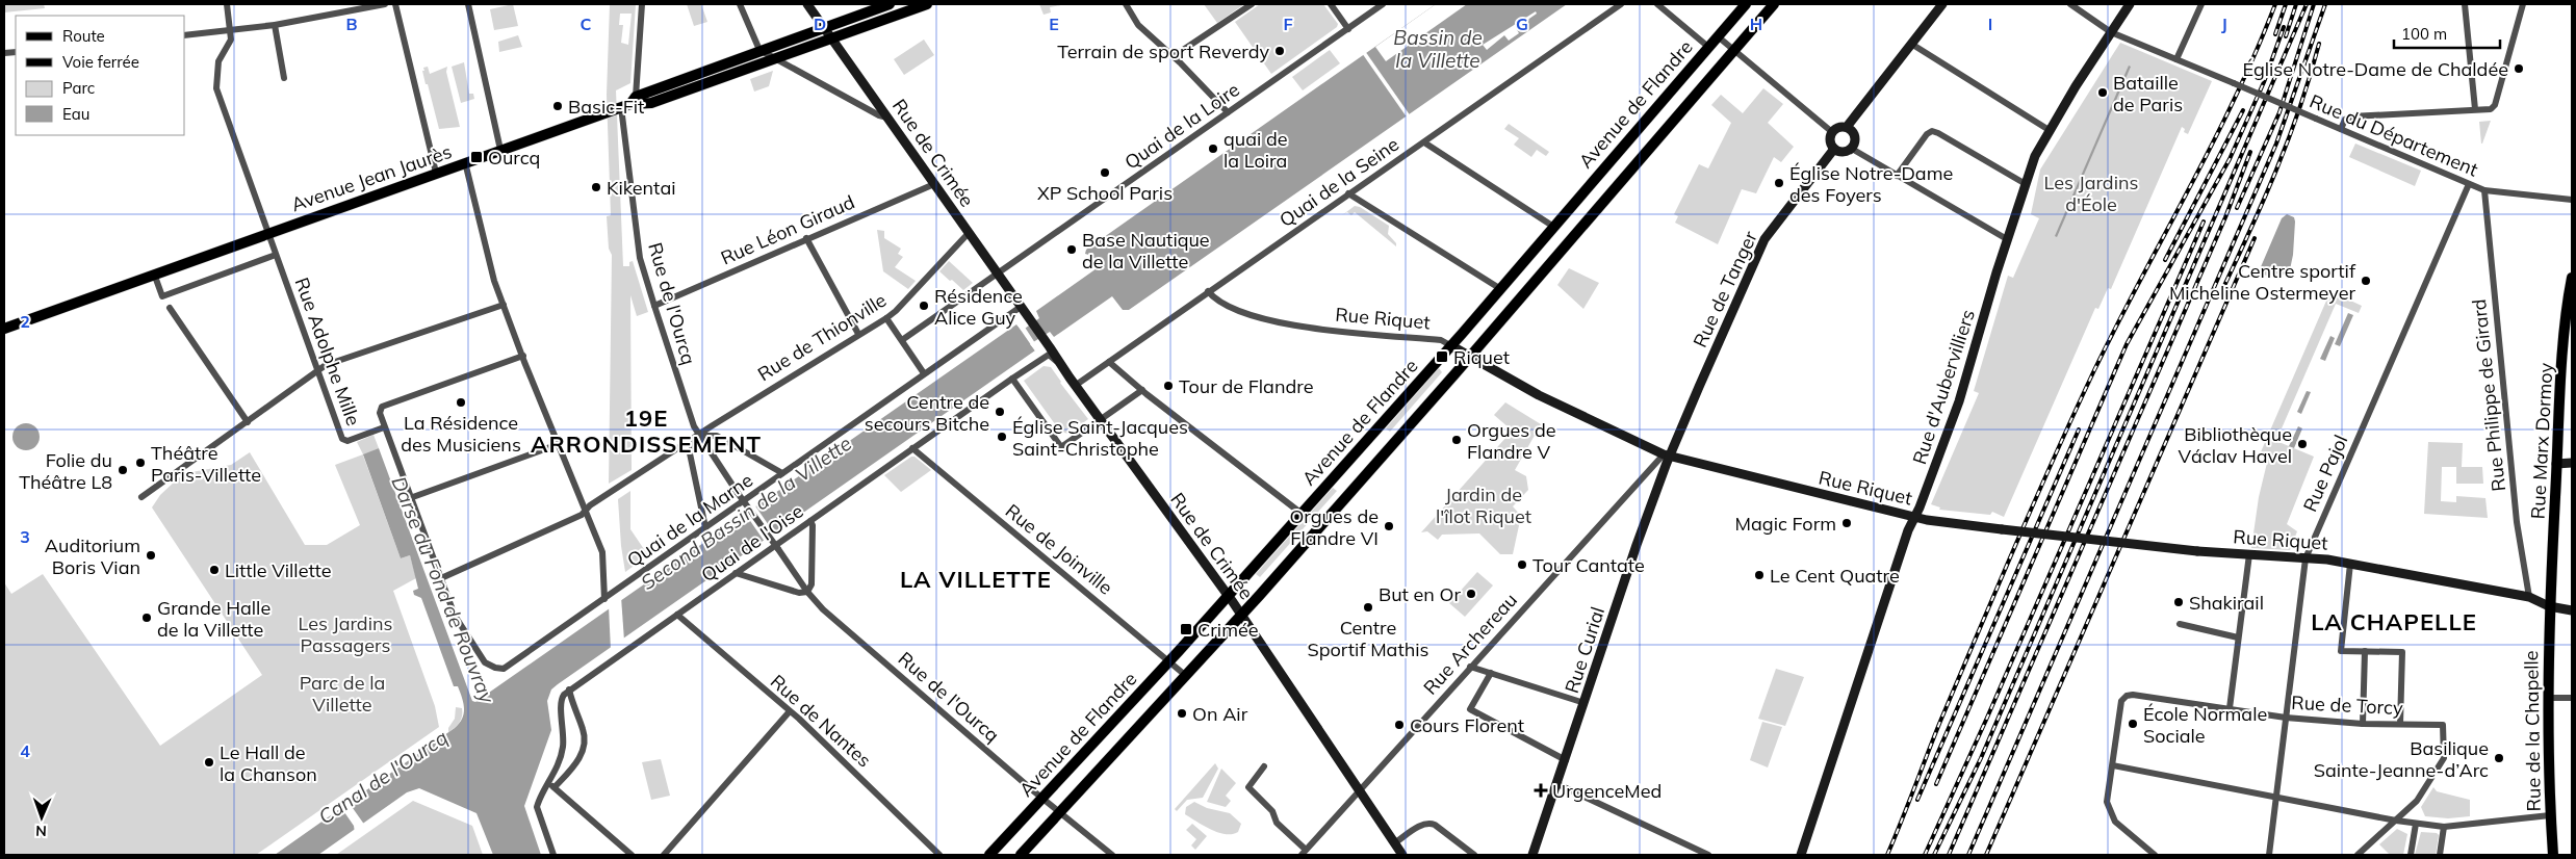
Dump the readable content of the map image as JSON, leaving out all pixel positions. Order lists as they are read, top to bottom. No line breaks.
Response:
{"streets":{"main road":["Avenue de Flandre","Avenue Jean Jaurès","Rue Marx Dormoy","Rue de la Chapelle"],"street":["Quai de la Loire","Rue du Département","Rue de Crimée","Quai de la Seine","Rue Léon Giraud","Rue de Tanger","Rue de l'Ourcq","Rue Riquet","Rue de Thionville","Rue Adolphe Mille","Rue d'Aubervilliers","Rue Philippe de Girard","Rue Pajol","Quai de la Marne","Quai de l'Oise","Rue de Joinville","Rue Archereau","Rue Curial","Rue de Torcy","Rue de Nantes"]},"crossings":[["Avenue de Flandre","Rue de Crimée"],["Avenue de Flandre","Rue de l'Ourcq"],["Avenue de Flandre","Rue Riquet"],["Avenue de Flandre","Rue de Joinville"],["Quai de la Loire","Rue de Crimée"],["Rue du Département","Rue d'Aubervilliers"],["Rue du Département","Rue Philippe de Girard"],["Rue du Département","Rue Pajol"],["Rue de Crimée","Avenue Jean Jaurès"],["Rue de Crimée","Quai de la Seine"],["Rue de Crimée","Rue Léon Giraud"],["Rue de Crimée","Rue de Thionville"],["Rue de Crimée","Quai de la Marne"],["Rue de Crimée","Quai de l'Oise"],["Rue de Crimée","Rue Archereau"],["Avenue Jean Jaurès","Rue de l'Ourcq"],["Avenue Jean Jaurès","Rue Adolphe Mille"],["Quai de la Seine","Rue Riquet"],["Rue Léon Giraud","Rue de l'Ourcq"],["Rue de Tanger","Rue Riquet"],["Rue de Tanger","Rue Archereau"],["Rue de Tanger","Rue Curial"],["Rue de l'Ourcq","Rue de Thionville"],["Rue Riquet","Rue d'Aubervilliers"],["Rue Riquet","Rue Philippe de Girard"],["Rue Riquet","Rue Marx Dormoy"],["Rue Riquet","Rue Pajol"],["Rue Riquet","Rue Archereau"],["Rue Riquet","Rue Curial"],["Rue Riquet","Rue de la Chapelle"],["Rue de Thionville","Quai de la Marne"],["Rue Marx Dormoy","Rue de la Chapelle"],["Rue Pajol","Rue de Torcy"],["Quai de l'Oise","Rue de Joinville"],["Quai de l'Oise","Rue de Nantes"],["Rue Archereau","Rue Curial"]],"districts":["19E ARRONDISSEMENT","LA VILLETTE","LA CHAPELLE"],"water":["Bassin de la Villette","Second Bassin de la Villette","Darse du Fond de Rouvray","Canal de l'Ourcq"],"parks":["Les Jardins d'Éole","Jardin de l'îlot Riquet","Les Jardins Passagers","Parc de la Villette"],"places":{"other":["Terrain de sport Reverdy","Église Notre-Dame de Chaldée","Bataille de Paris","Basic-Fit","quai de la Loira","XP School Paris","Église Notre-Dame des Foyers","Kikentai","Base Nautique de la Villette","Centre sportif Micheline Ostermeyer","Résidence Alice Guy","Tour de Flandre","La Résidence des Musiciens","Centre de secours Bitche","Église Saint-Jacques Saint-Christophe","Orgues de Flandre V","Bibliothèque Václav Havel","Théâtre Paris-Villette","Folie du Théâtre L8","Magic Form","Orgues de Flandre VI","Auditorium Boris Vian","Tour Cantate","Little Villette","Le Cent Quatre","But en Or","Shakirail","Centre Sportif Mathis","Grande Halle de la Villette","On Air","École Normale Sociale","Cours Florent","Basilique Sainte-Jeanne-d’Arc","Le Hall de la Chanson"],"transit":["Ourcq","Riquet","Crimée"],"health":["UrgenceMed"]},"legend":["Route","Voie ferrée","Parc","Eau"],"scale_bar":"100 m","north":"bottom","grid":{"columns":["B","C","D","E","F","G","H","I","J"],"rows":["2","3","4"]}}
